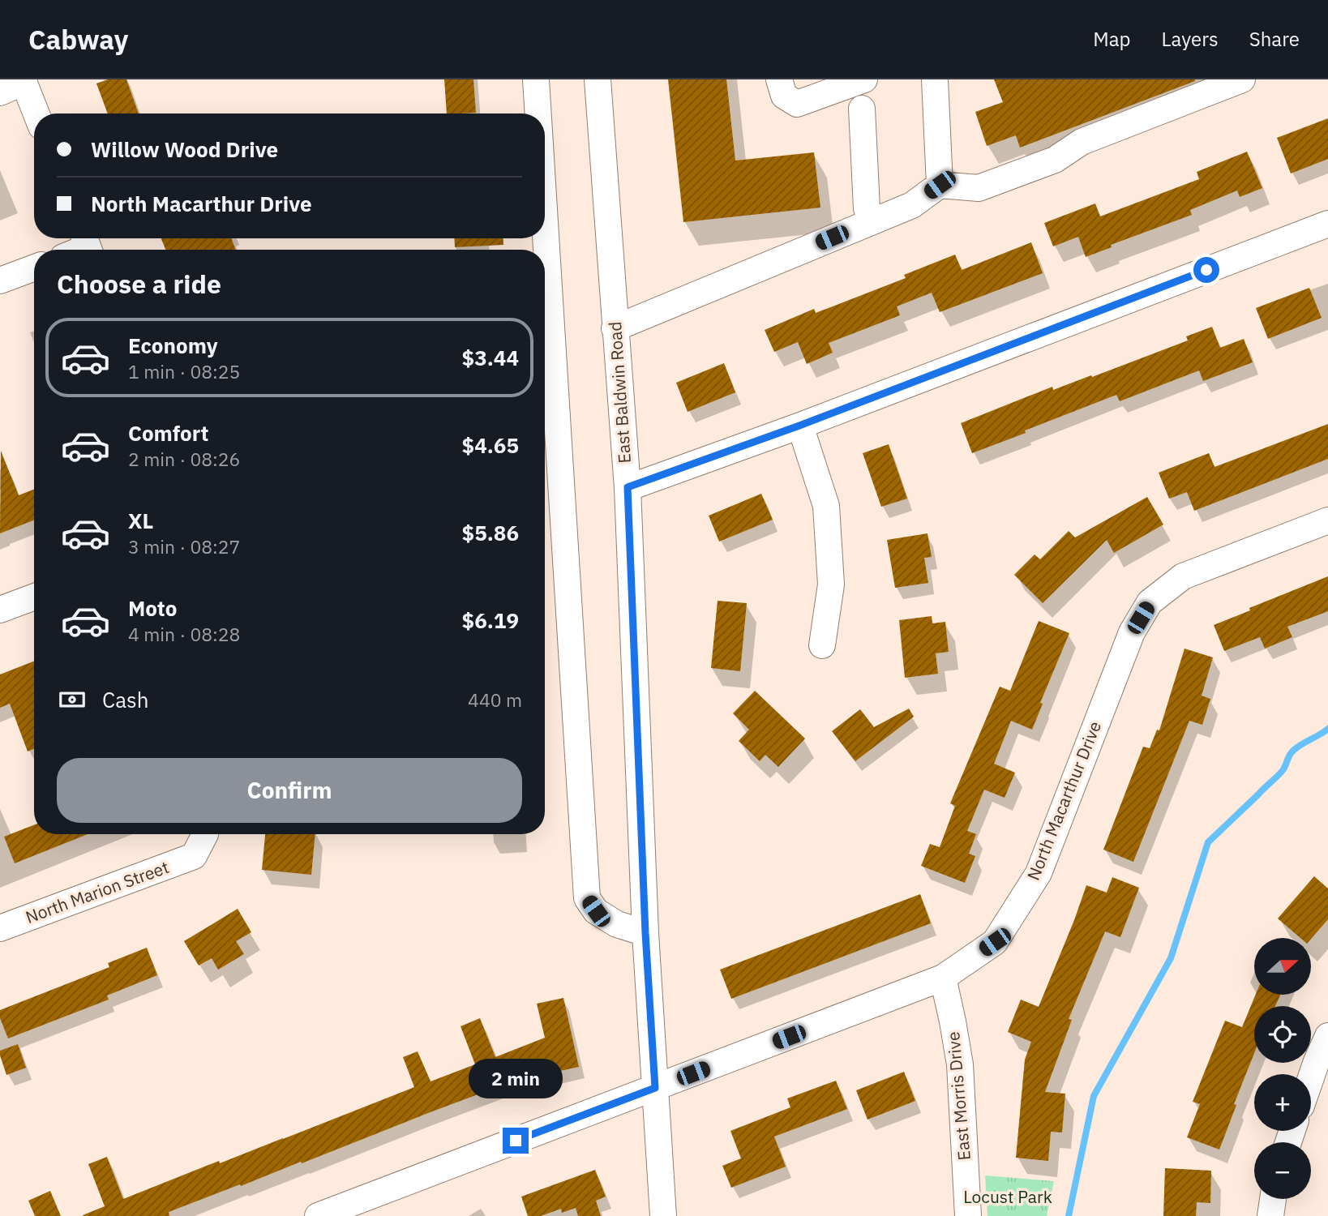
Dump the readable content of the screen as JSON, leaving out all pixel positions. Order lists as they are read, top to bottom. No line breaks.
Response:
{"streets":{"street":["East Baldwin Road","North Macarthur Drive","North Marion Street","East Morris Drive"]},"crossings":[["East Baldwin Road","North Macarthur Drive"],["North Macarthur Drive","East Morris Drive"]],"parks":["Locust Park"],"north":"right","page":{"header":"Cabway","nav":["Map","Layers","Share"],"banner":["Willow Wood Drive","North Macarthur Drive"],"heading":"Choose a ride","list":[{"name":"Economy","note":"1 min · 08:25","value":"$3.44"},{"name":"Comfort","note":"2 min · 08:26","value":"$4.65"},{"name":"XL","note":"3 min · 08:27","value":"$5.86"},{"name":"Moto","note":"4 min · 08:28","value":"$6.19"}],"pay":["Cash","440 m"],"buttons":"Confirm","map_buttons":["+","−"],"bubble":"2 min"}}
